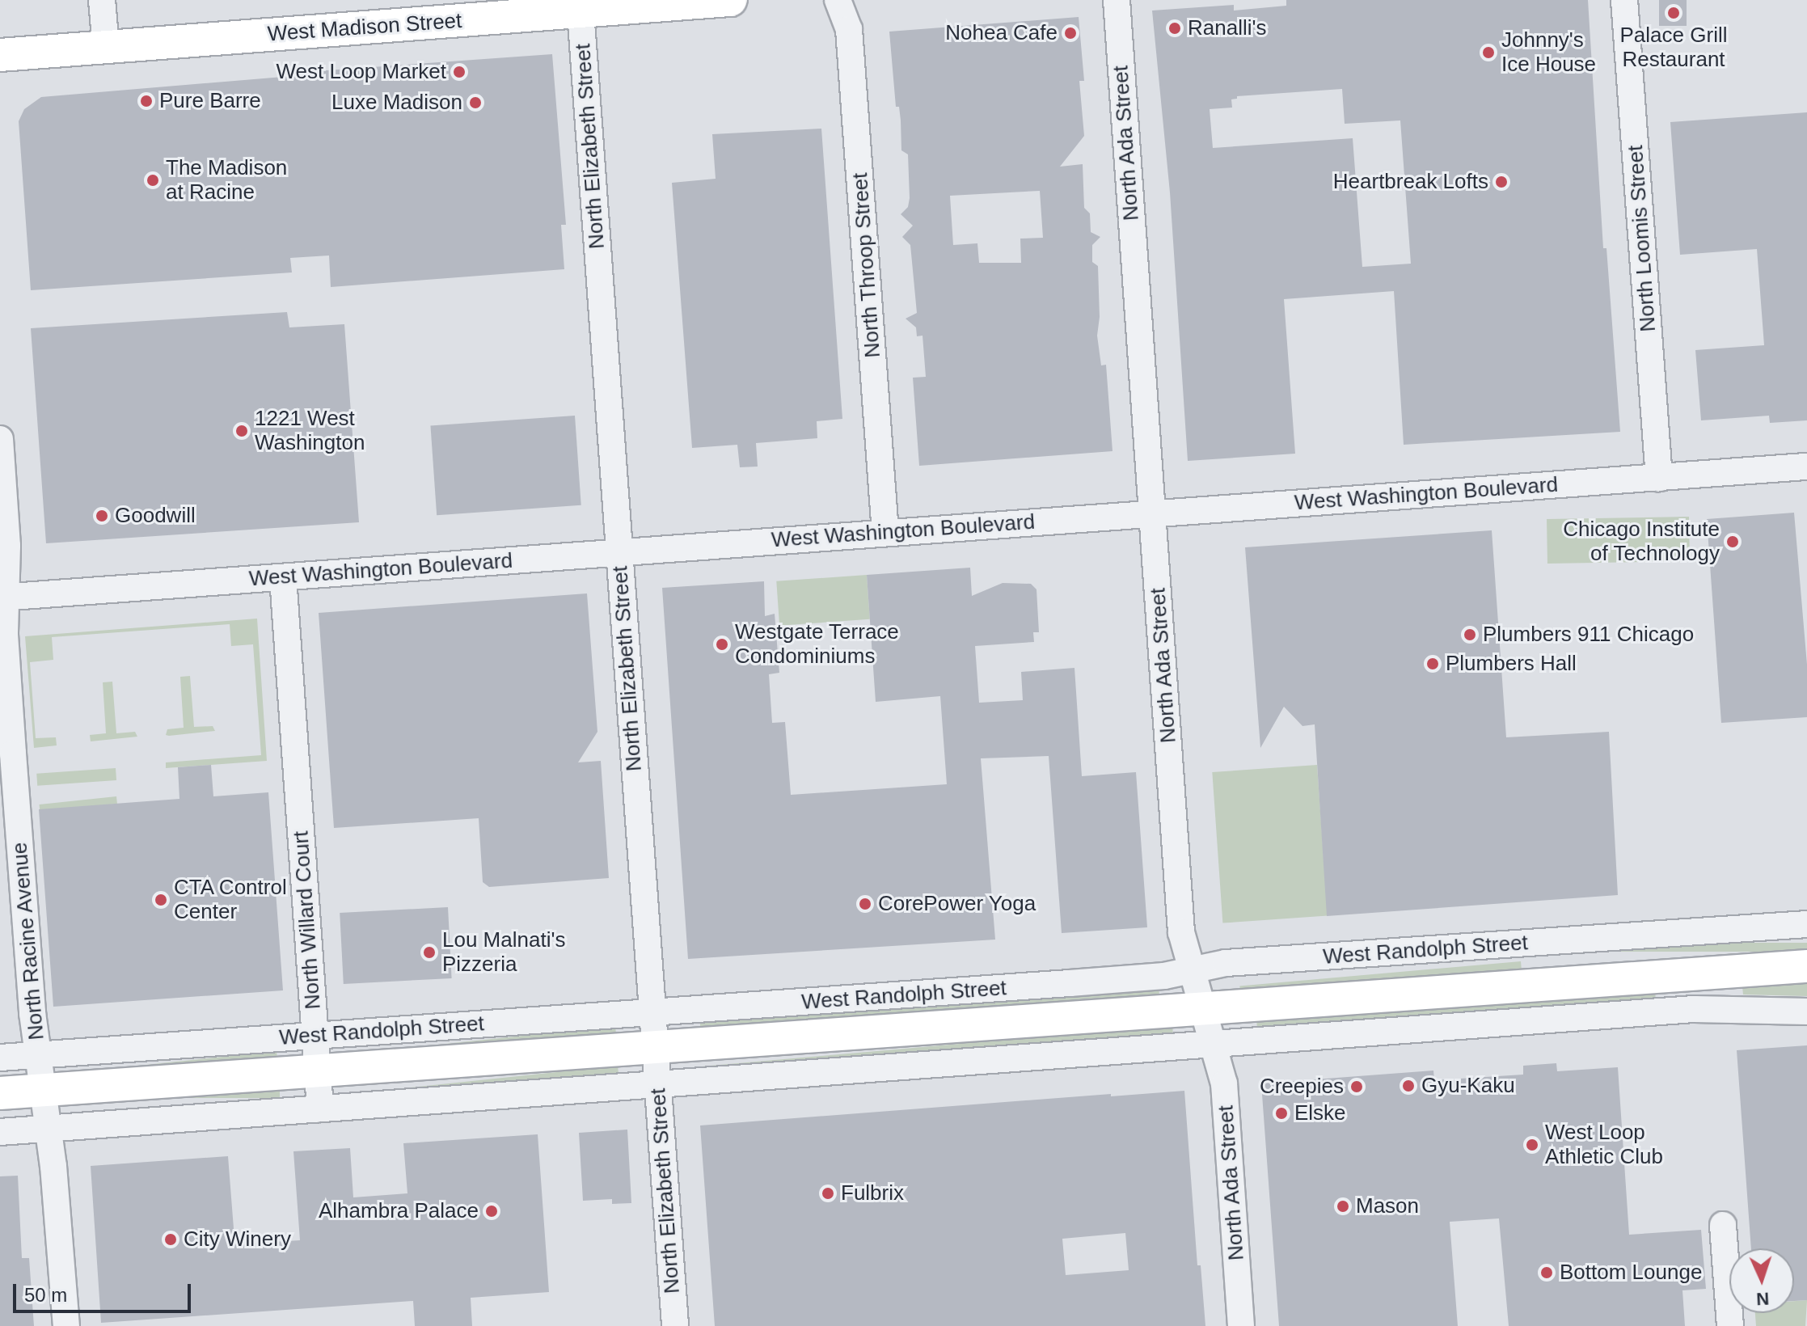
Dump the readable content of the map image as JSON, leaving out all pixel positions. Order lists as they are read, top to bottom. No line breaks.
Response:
{"streets":{"main road":["West Madison Street","West Randolph Street"],"street":["North Ada Street","North Elizabeth Street","North Loomis Street","North Throop Street","West Washington Boulevard","North Willard Court","North Racine Avenue"]},"crossings":[["West Madison Street","North Elizabeth Street"],["North Ada Street","West Washington Boulevard"],["North Ada Street","West Randolph Street"],["North Elizabeth Street","West Washington Boulevard"],["North Elizabeth Street","West Randolph Street"],["North Loomis Street","West Washington Boulevard"],["North Throop Street","West Washington Boulevard"],["West Washington Boulevard","North Willard Court"],["West Washington Boulevard","North Racine Avenue"],["North Willard Court","West Randolph Street"],["North Racine Avenue","West Randolph Street"]],"places":["Palace Grill Restaurant","Ranalli's","Nohea Cafe","Johnny's Ice House","West Loop Market","Pure Barre","Luxe Madison","The Madison at Racine","Heartbreak Lofts","1221 West Washington","Goodwill","Chicago Institute of Technology","Plumbers 911 Chicago","Westgate Terrace Condominiums","Plumbers Hall","CTA Control Center","CorePower Yoga","Lou Malnati's Pizzeria","Gyu-Kaku","Creepies","Elske","West Loop Athletic Club","Fulbrix","Mason","Alhambra Palace","City Winery","Bottom Lounge"],"scale_bar":"50 m","north":"bottom"}
